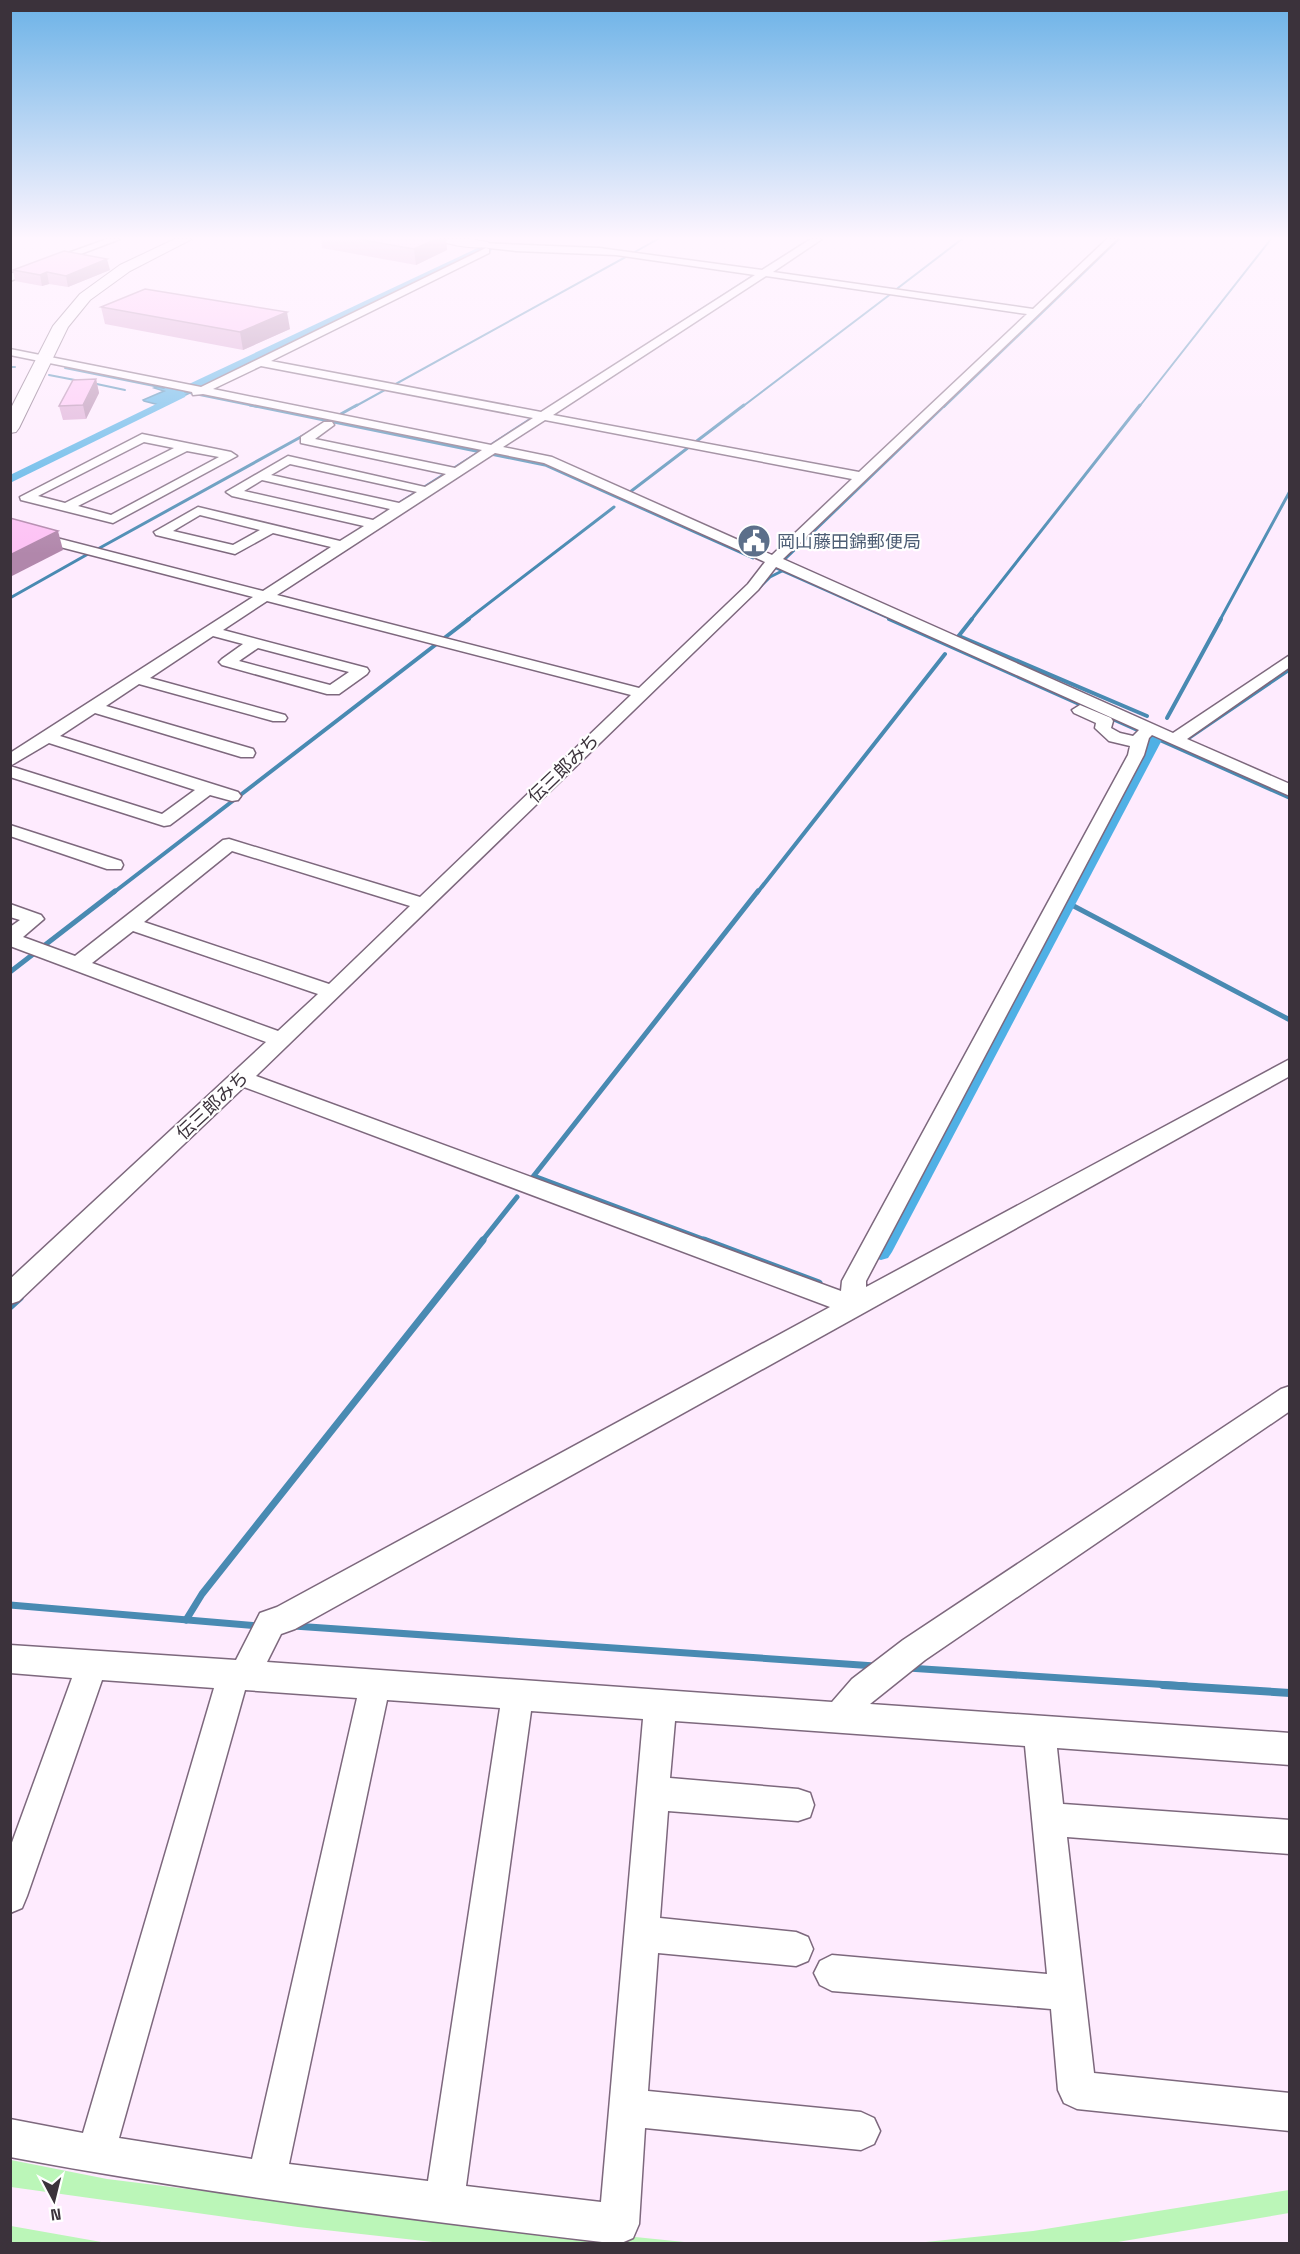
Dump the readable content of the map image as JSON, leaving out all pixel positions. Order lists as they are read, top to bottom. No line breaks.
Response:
{"streets":{"street":["伝三郎みち"]},"places":{"public building":["岡山藤田錦郵便局"]},"north":"bottom"}
